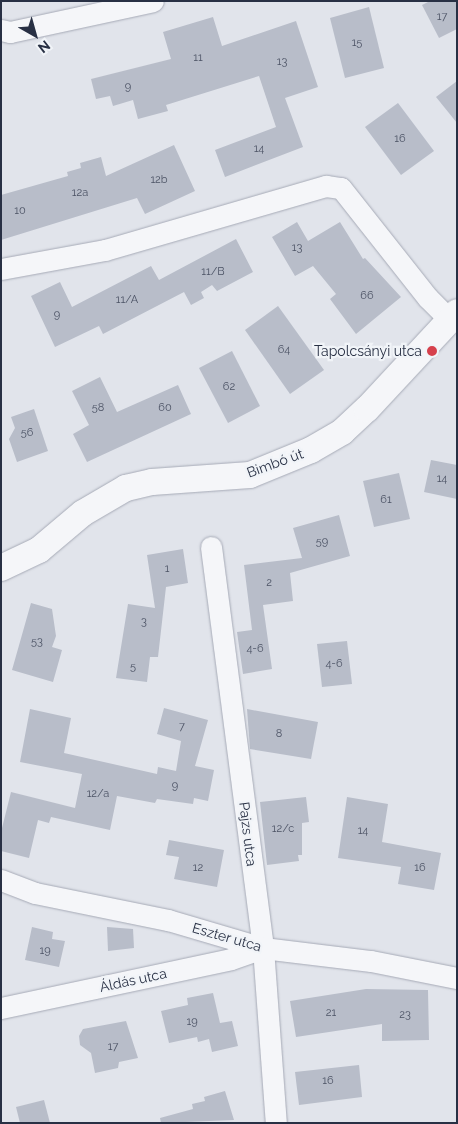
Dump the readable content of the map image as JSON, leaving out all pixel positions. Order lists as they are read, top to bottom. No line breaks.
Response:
{"streets":{"street":["Bimbó út","Pajzs utca","Eszter utca","Áldás utca"]},"crossings":[["Pajzs utca","Eszter utca"],["Pajzs utca","Áldás utca"],["Eszter utca","Áldás utca"]],"places":["Tapolcsányi utca"],"house_numbers":["17","15","11","13","9","16","14","12b","12a","10","13","11/B","66","11/A","9","64","62","58","60","56","14","61","59","1","2","3","53","4-6","4-6","5","7","8","9","12/a","12/c","14","12","16","19","21","23","19","17","16"],"north":"bottom right"}
